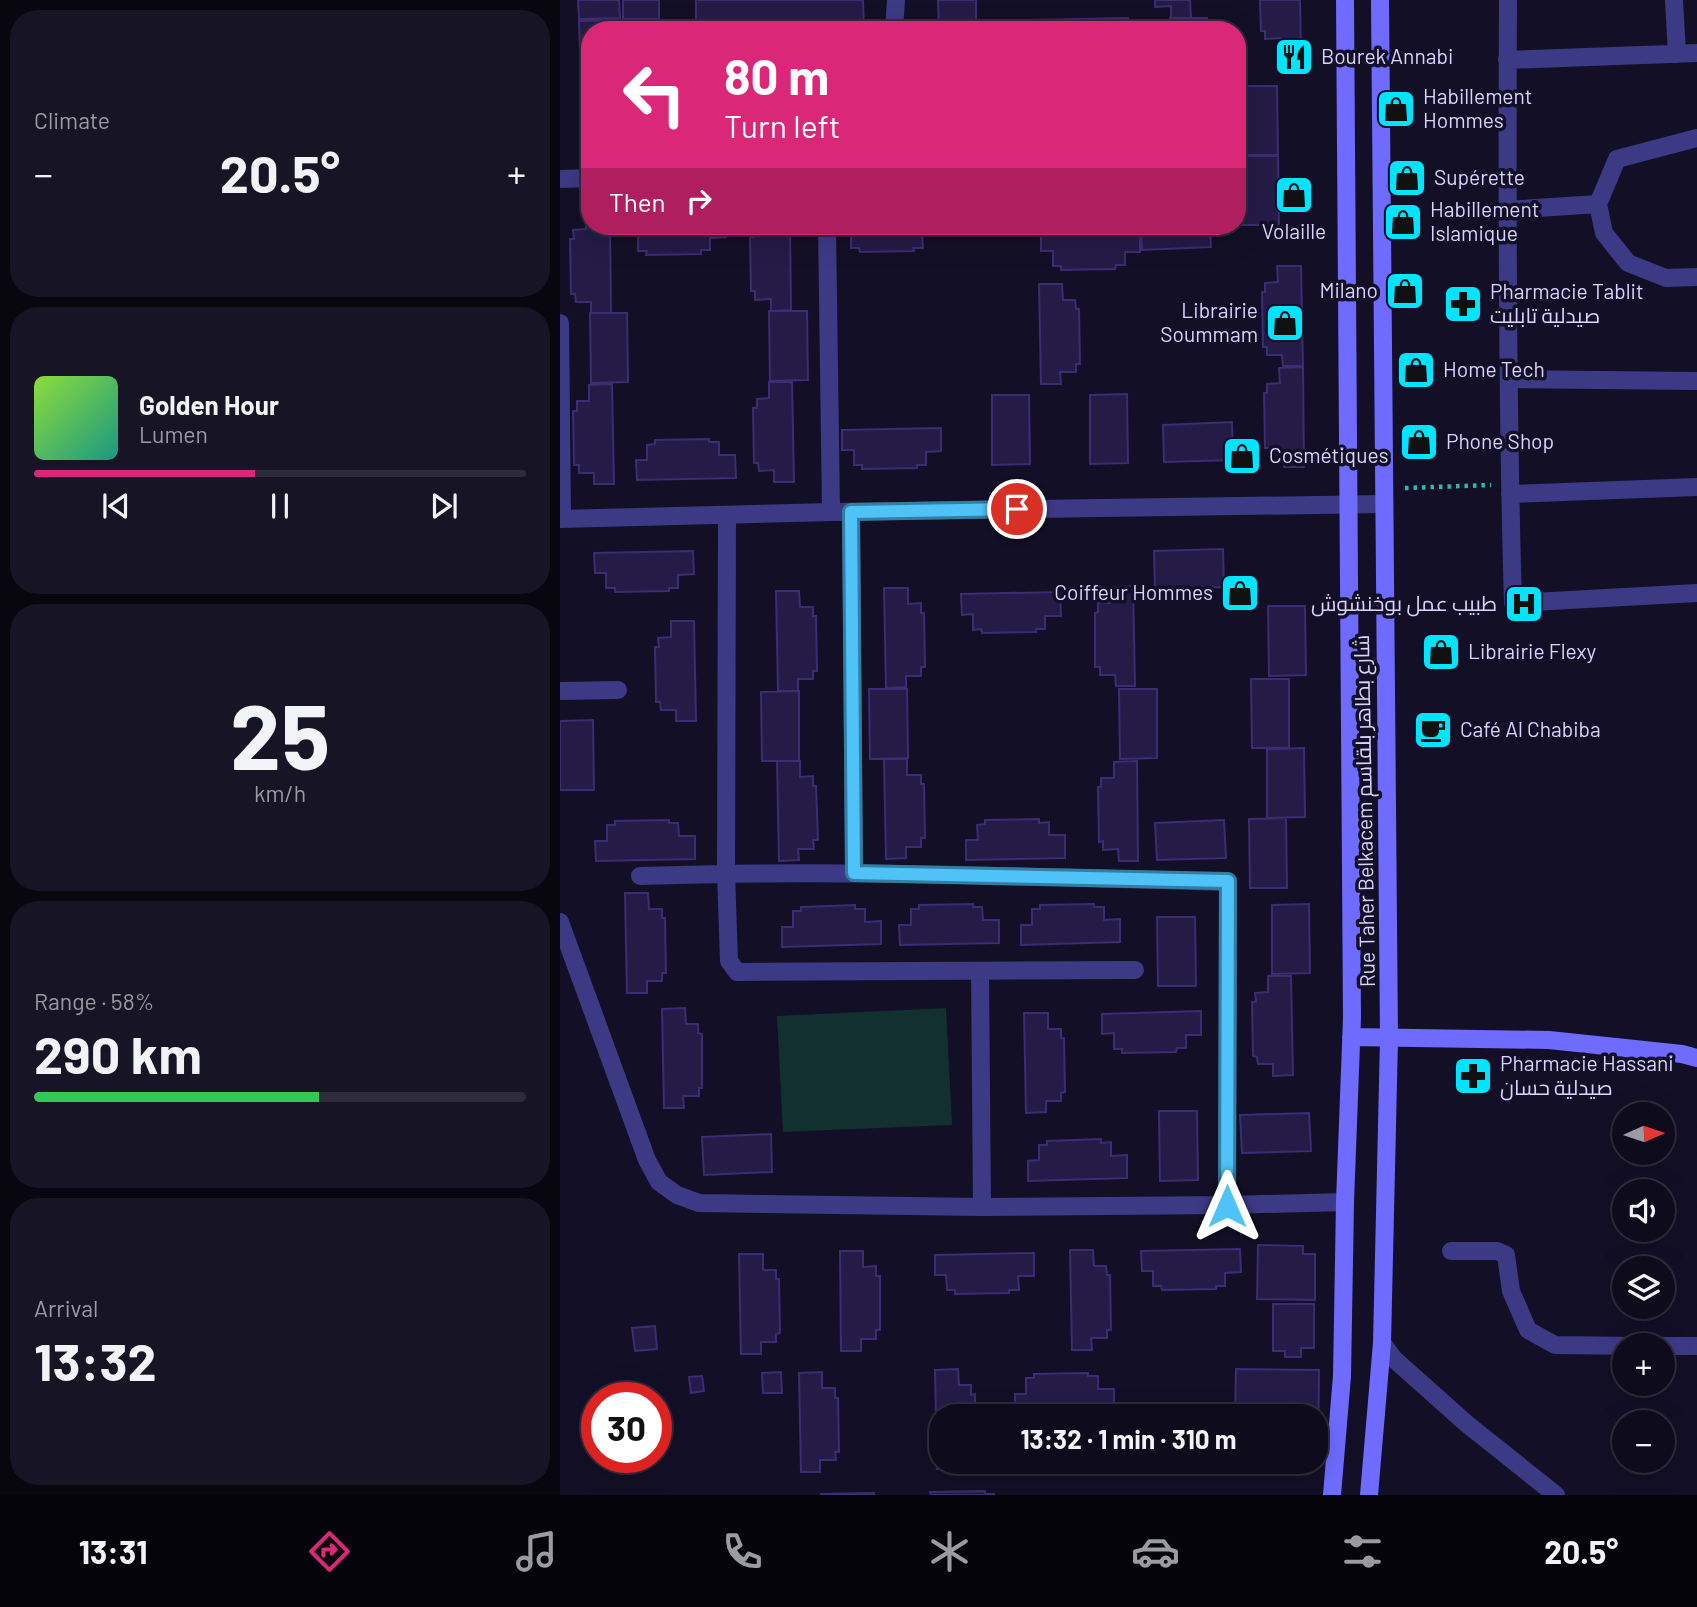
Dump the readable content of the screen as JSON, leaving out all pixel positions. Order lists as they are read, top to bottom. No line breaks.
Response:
{"streets":{"main road":["Rue Taher Belkacem شارع بطاهر بلقاسم"]},"places":{"restaurant":["Bourek Annabi"],"shop":["Habillement Hommes","Supérette","Volaille","Habillement Islamique","Milano","Librairie Soummam","Home Tech","Phone Shop","Cosmétiques","Coiffeur Hommes","Librairie Flexy"],"pharmacy":["Pharmacie Tablit صيدلية تابليت","Pharmacie Hassani صيدلية حسان"],"hospital":["طبيب عمل بوخنشوش"],"cafe":["Café Al Chabiba"]},"north":"right","page":{"tile":["Climate",["25","km/h"],["Range · 58%","290 km"],["Arrival","13:32"]],"turn":["80 m","Turn left"],"heat":["−","20.5°","+"],"then":"Then","song":["Golden Hour","Lumen"],"map_buttons":["+","−"],"limit":"30","trip":"13:32 · 1 min · 310 m","tabs":["13:31","20.5°"]}}
